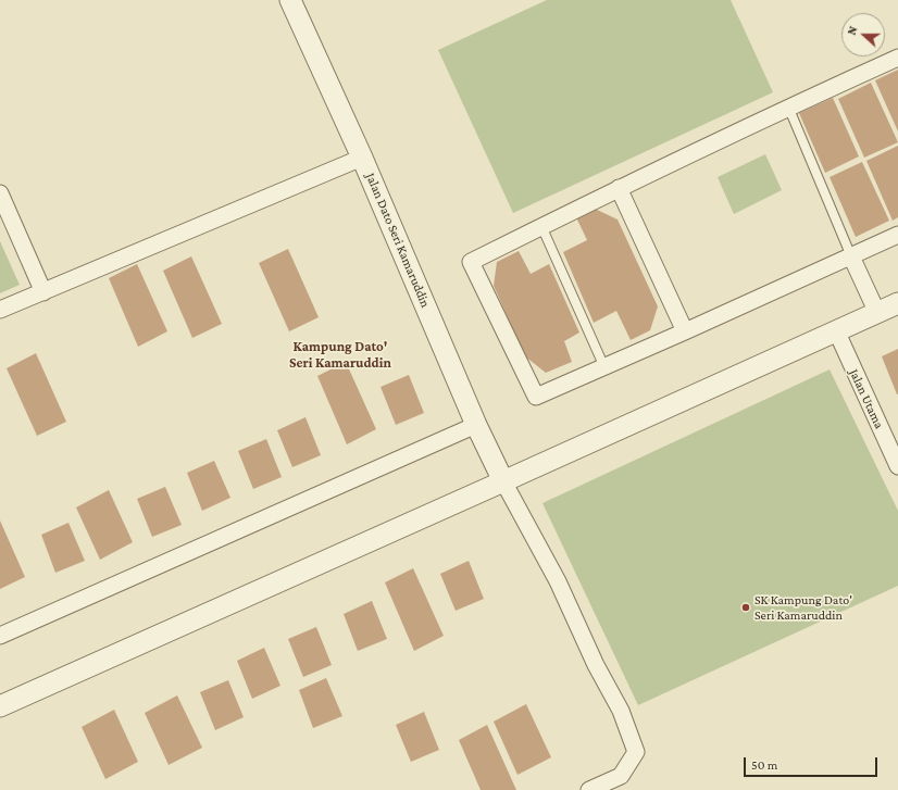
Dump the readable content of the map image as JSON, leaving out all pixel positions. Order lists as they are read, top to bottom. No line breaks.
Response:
{"streets":{"street":["Jalan Dato Seri Kamaruddin","Jalan Utama"]},"districts":["Kampung Dato' Seri Kamaruddin"],"places":["SK Kampung Dato' Seri Kamaruddin"],"scale_bar":"50 m","north":"left"}
